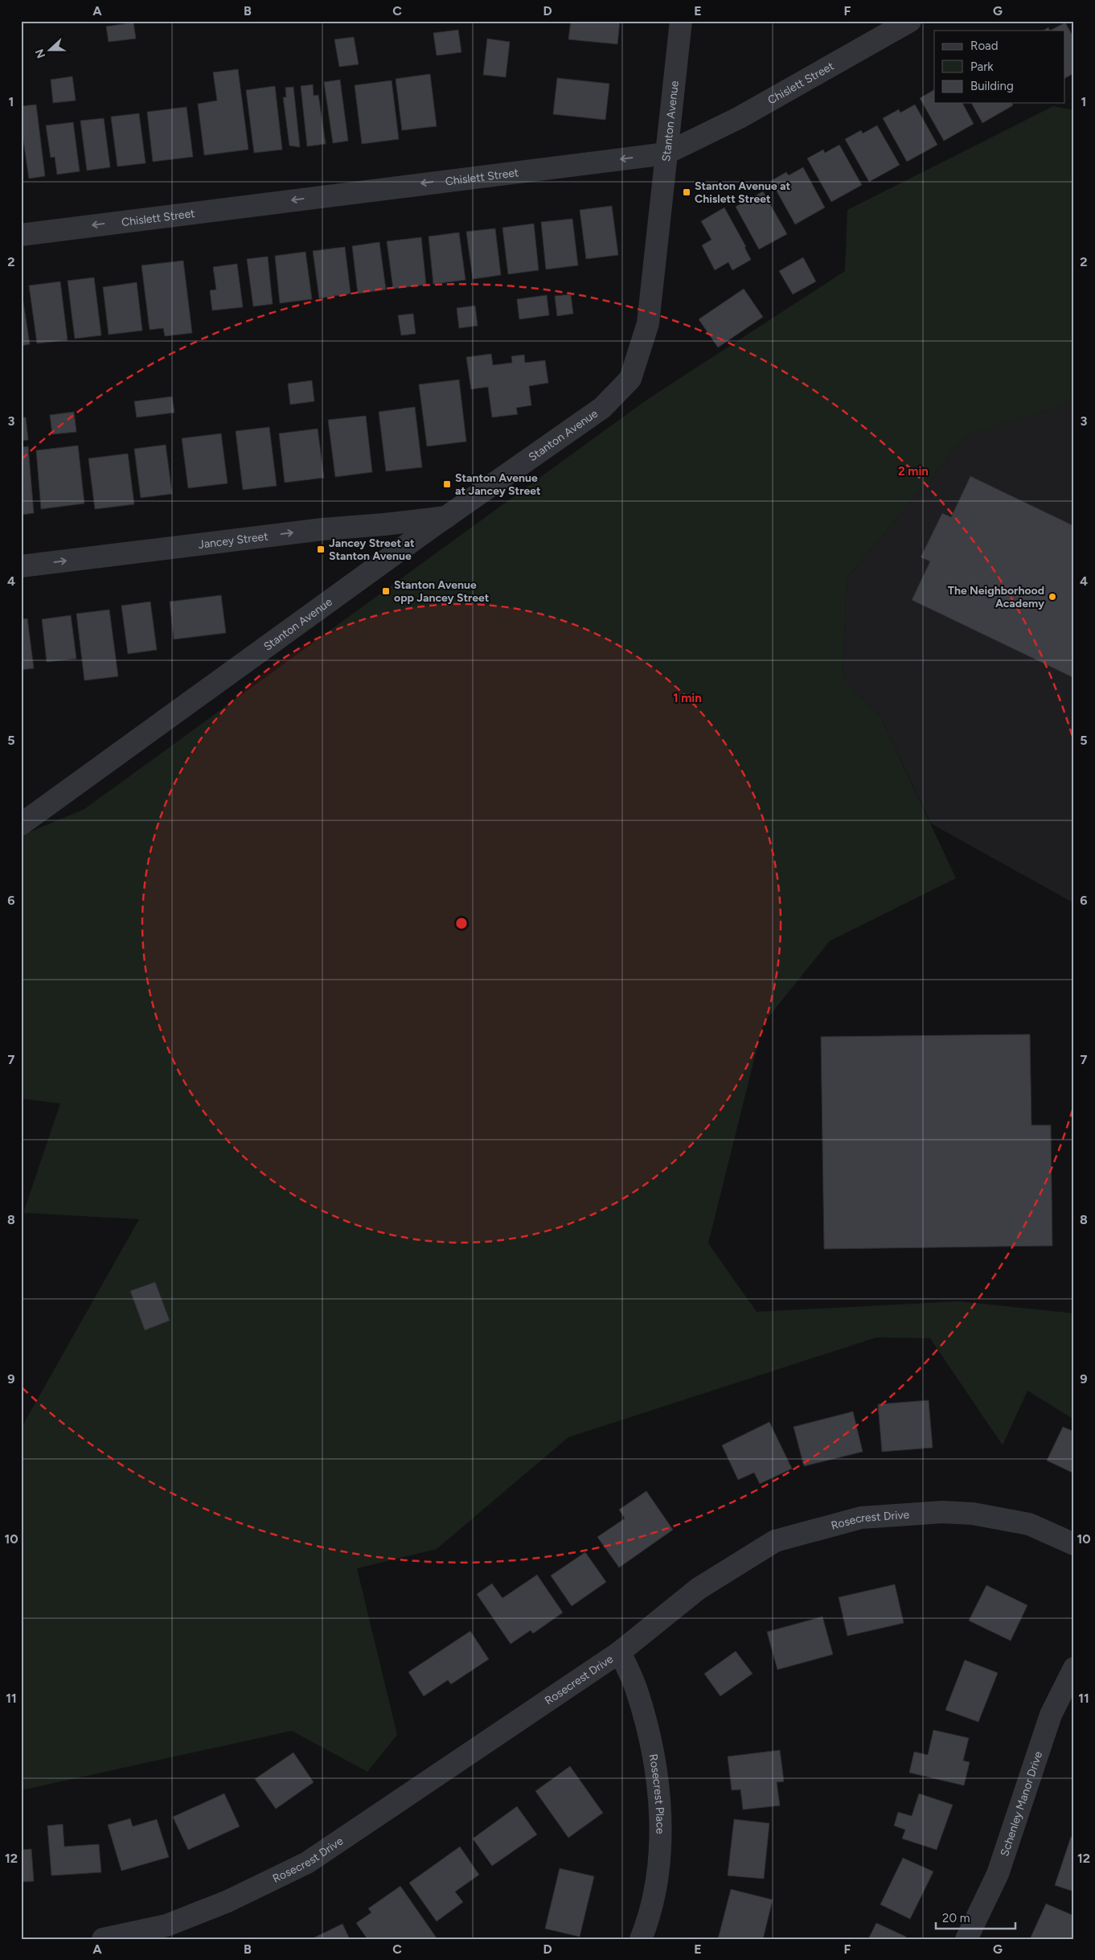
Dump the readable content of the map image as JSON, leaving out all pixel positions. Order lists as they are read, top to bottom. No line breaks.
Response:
{"streets":{"street":["Chislett Street","Stanton Avenue","Jancey Street","Rosecrest Drive","Rosecrest Place","Schenley Manor Drive"]},"crossings":[["Chislett Street","Stanton Avenue"],["Stanton Avenue","Jancey Street"],["Rosecrest Drive","Rosecrest Place"]],"one_way":["Chislett Street","Jancey Street"],"places":{"transit":["Stanton Avenue at Chislett Street","Stanton Avenue at Jancey Street","Jancey Street at Stanton Avenue","Stanton Avenue opp Jancey Street"],"other":["The Neighborhood Academy"]},"legend":["Road","Park","Building"],"scale_bar":"20 m","north":"left","grid":{"columns":["A","B","C","D","E","F","G"],"rows":["1","2","3","4","5","6","7","8","9","10","11","12"]},"rings":["2 min","1 min"]}
